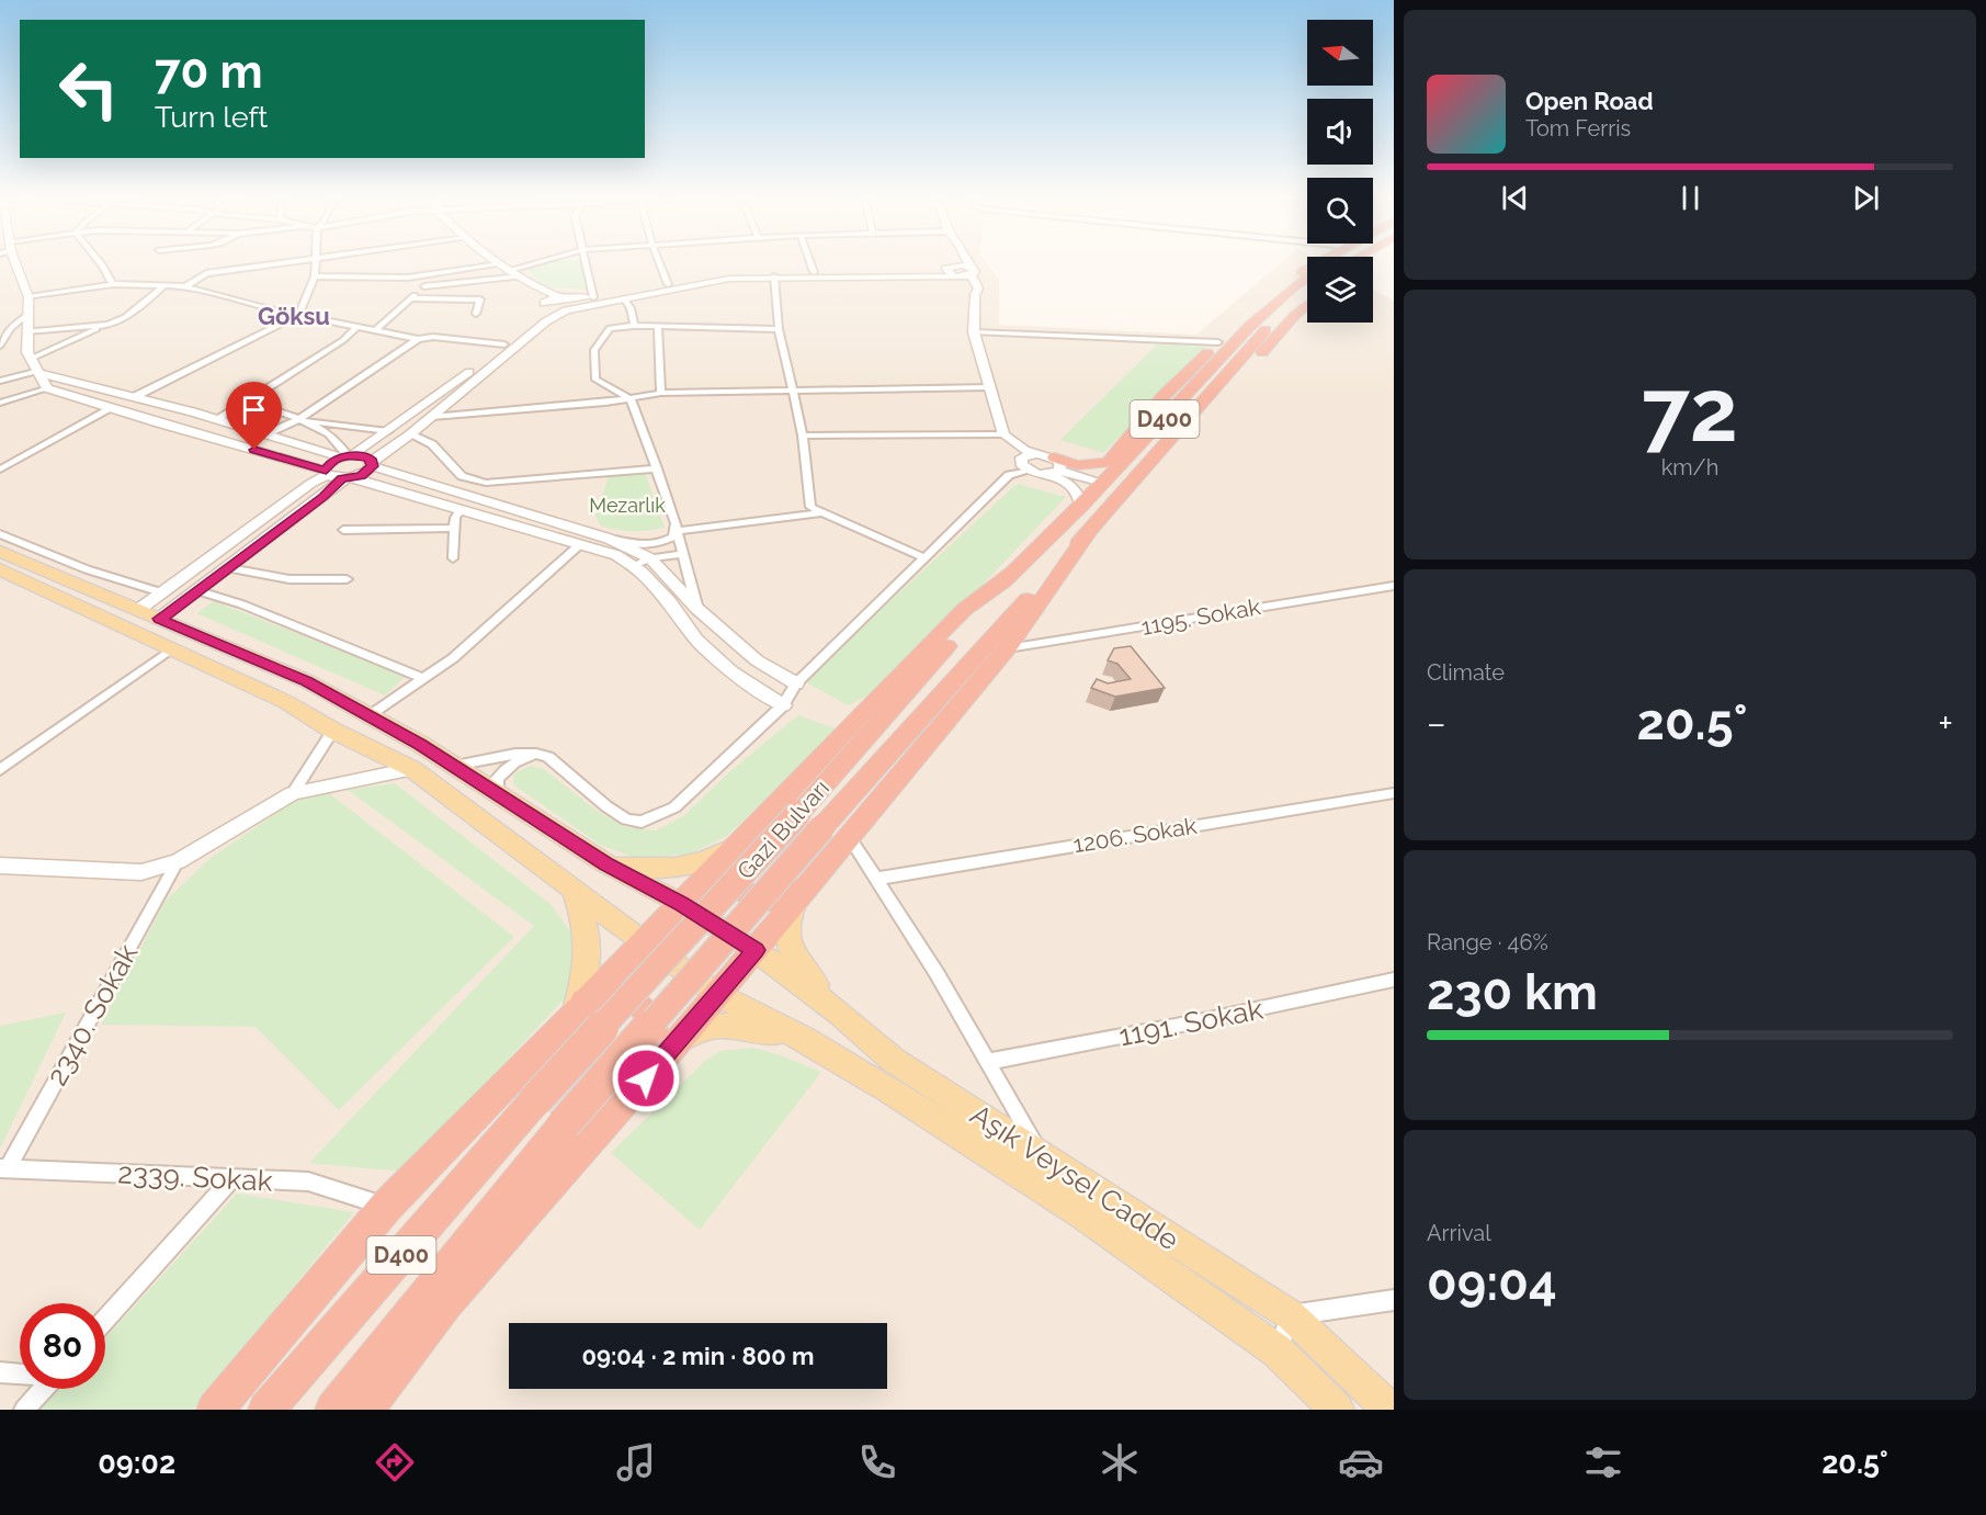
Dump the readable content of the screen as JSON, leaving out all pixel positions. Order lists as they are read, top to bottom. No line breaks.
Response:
{"streets":{"highway":["D400","Gazi Bulvarı"],"main road":["Aşık Veysel Cadde"],"street":["1195. Sokak","1206. Sokak","2340. Sokak","1191. Sokak","2339. Sokak"]},"crossings":[["2340. Sokak","2339. Sokak"]],"districts":["Göksu"],"parks":["Mezarlık"],"north":"left","page":{"turn":["70 m","Turn left"],"song":["Open Road","Tom Ferris"],"tile":[["72","km/h"],"Climate",["Range · 46%","230 km"],["Arrival","09:04"]],"heat":["−","20.5°","+"],"limit":"80","trip":"09:04 · 2 min · 800 m","tabs":["09:02","20.5°"]}}
